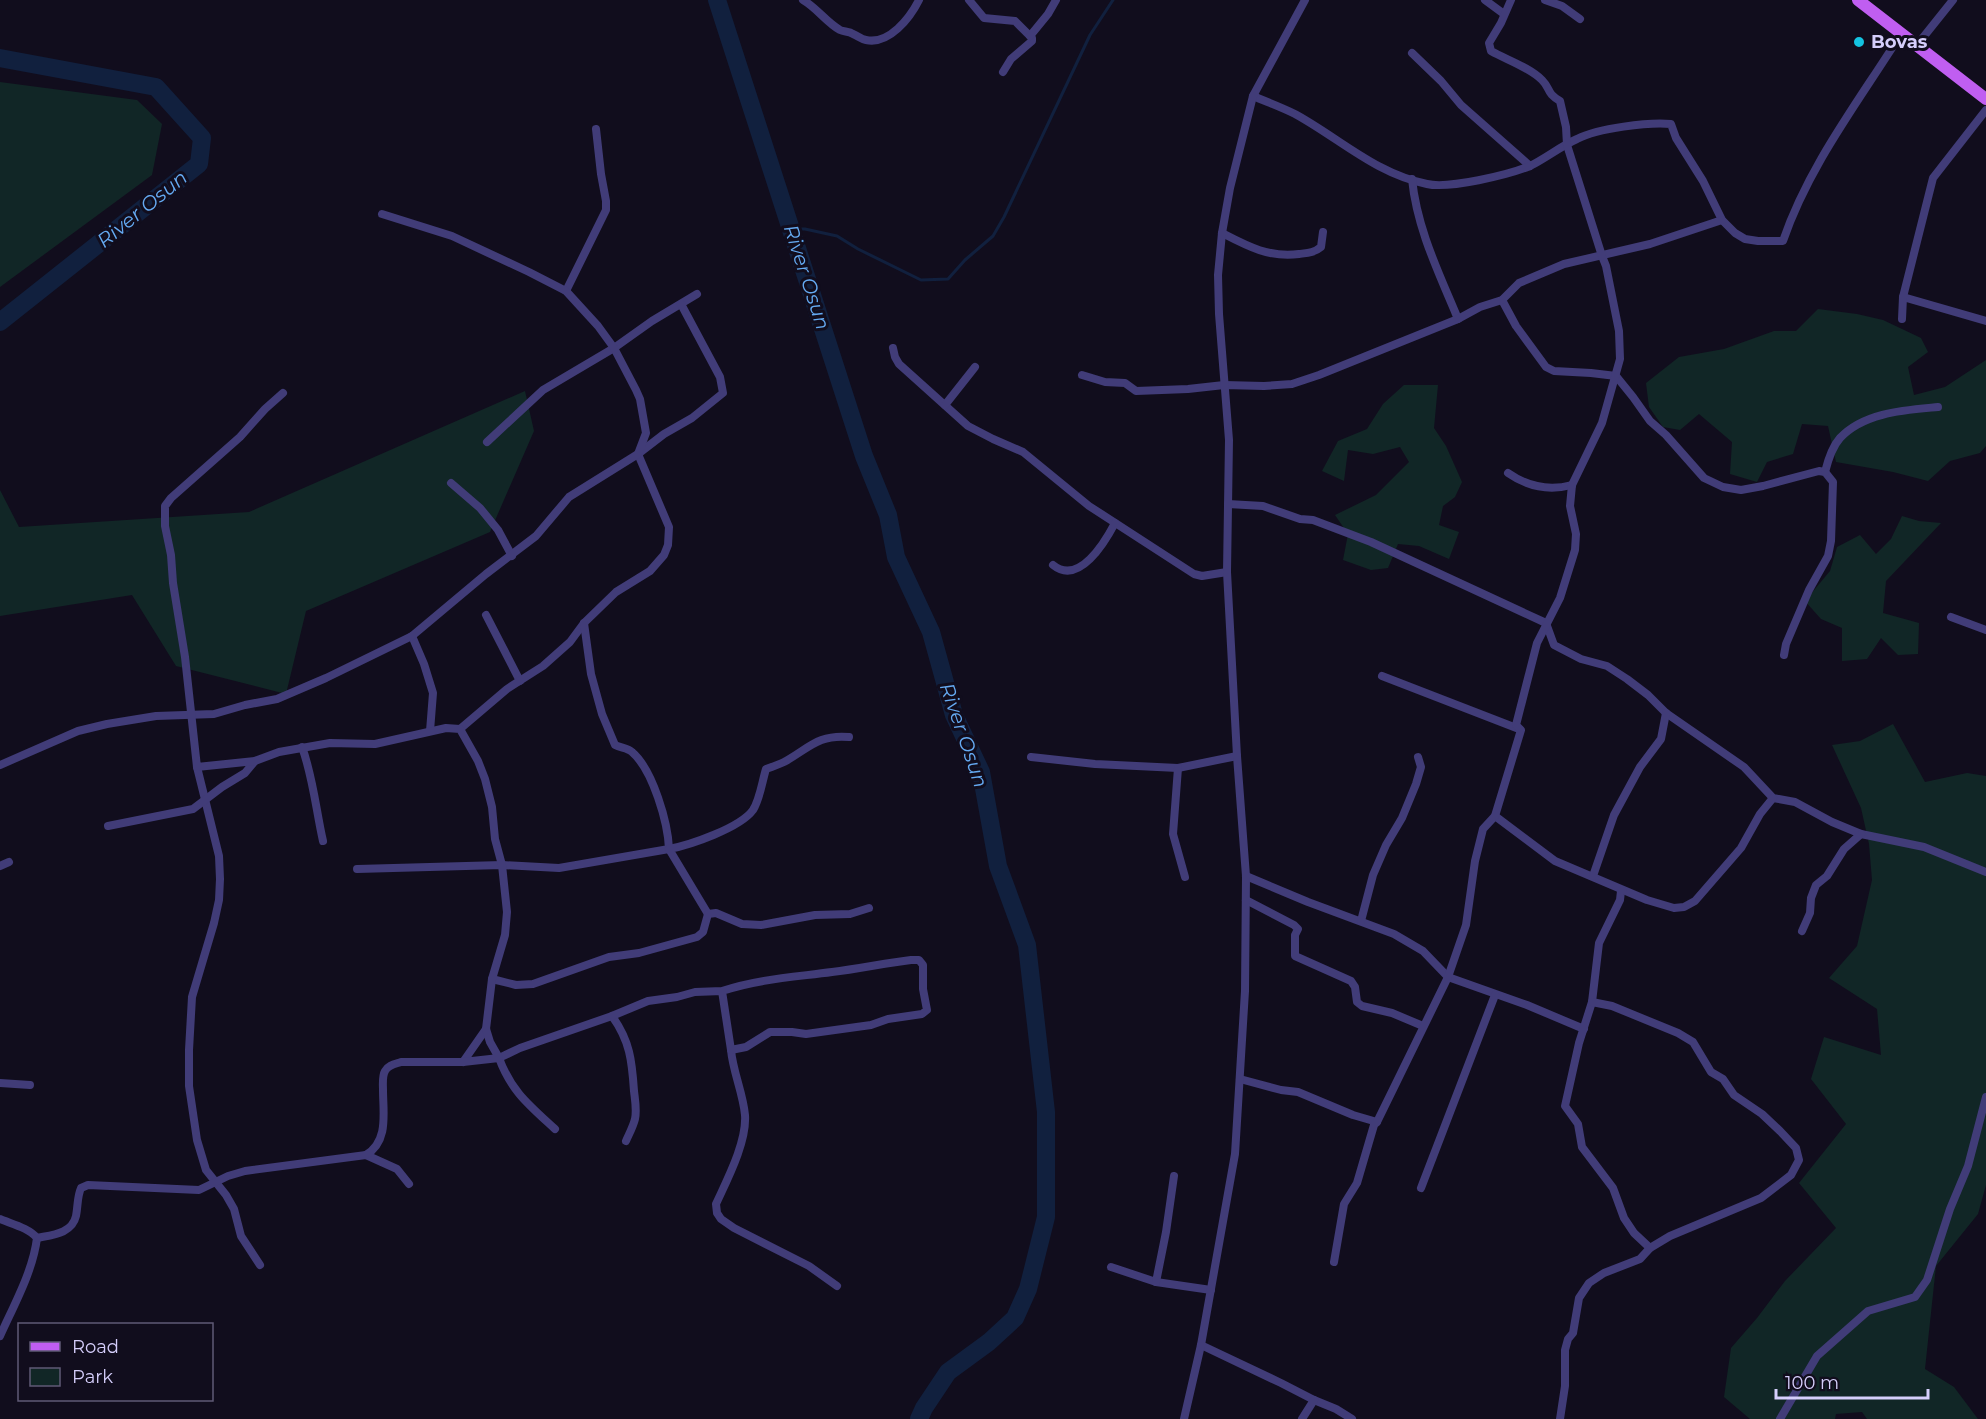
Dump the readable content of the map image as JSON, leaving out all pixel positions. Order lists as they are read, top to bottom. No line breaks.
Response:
{"water":["River Osun"],"places":["Bovas"],"legend":["Road","Park"],"scale_bar":"100 m"}
